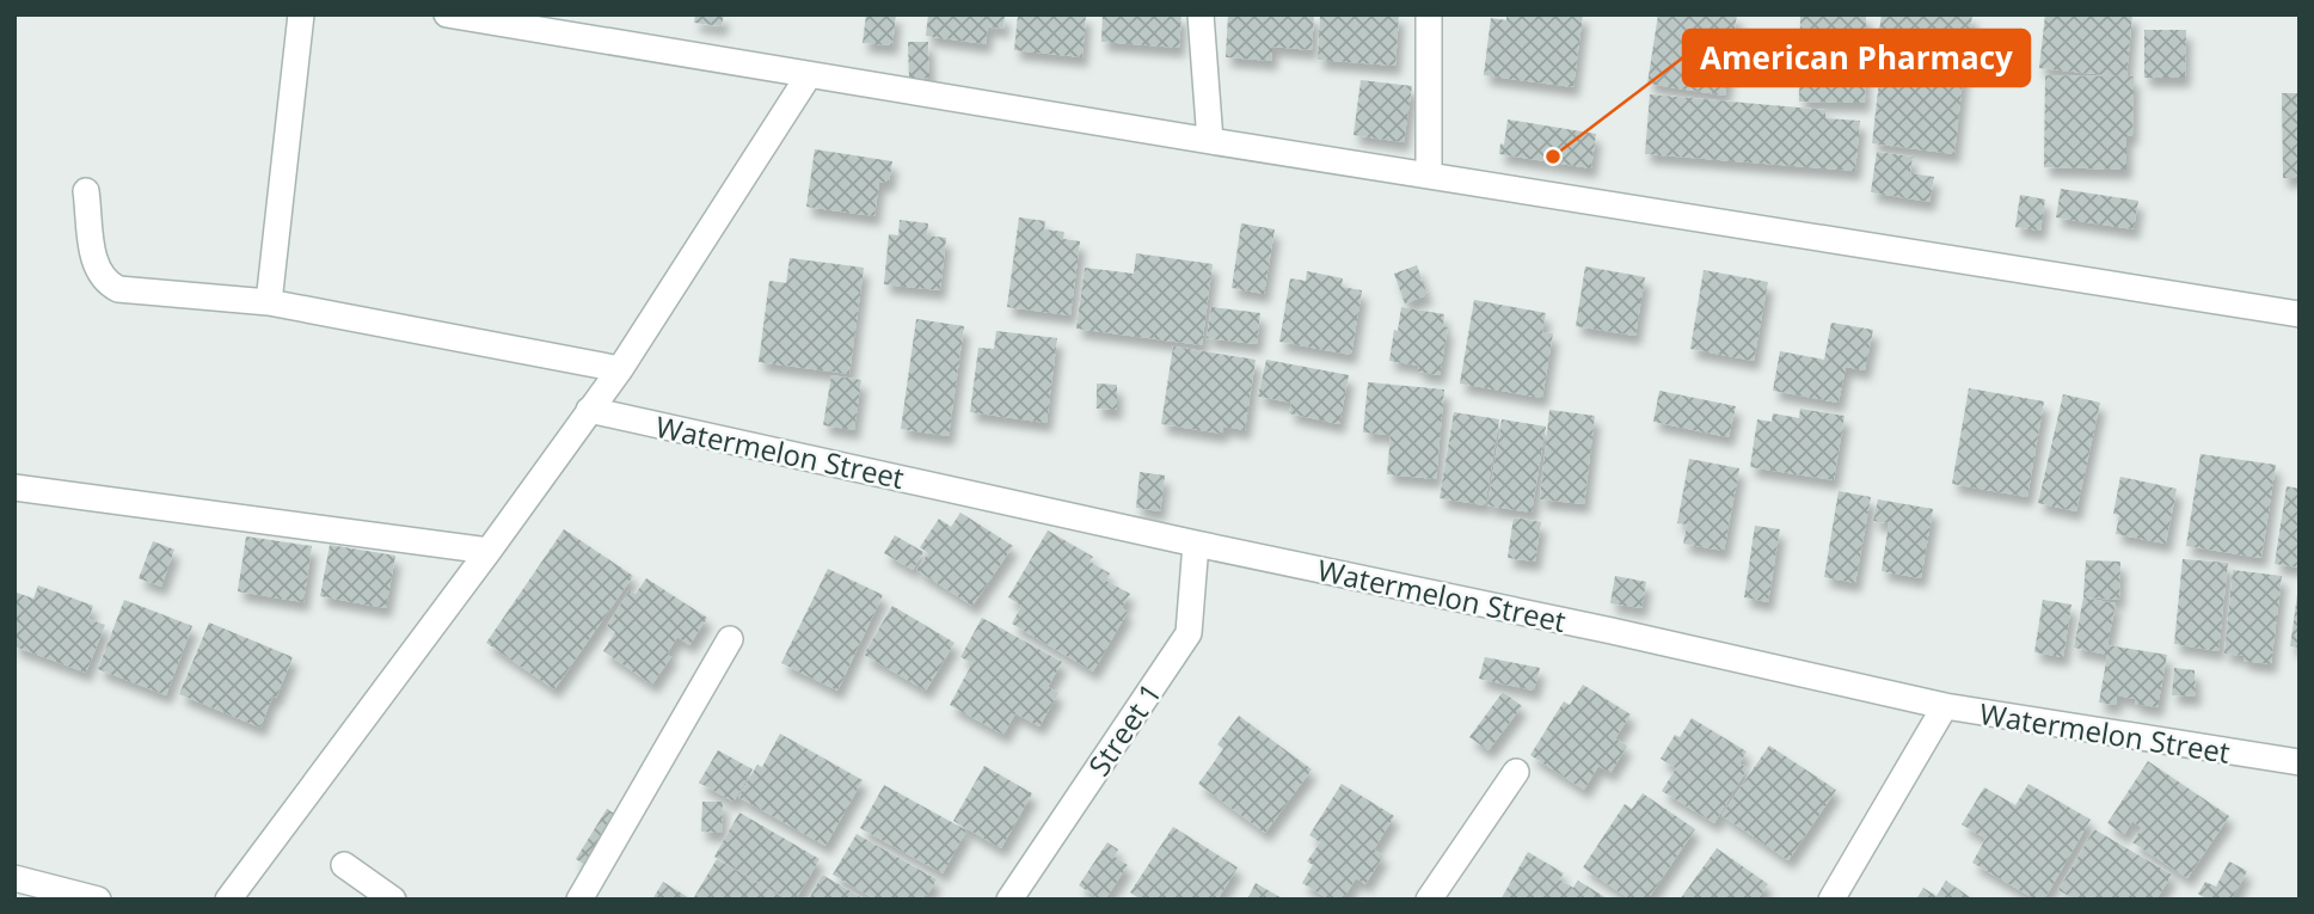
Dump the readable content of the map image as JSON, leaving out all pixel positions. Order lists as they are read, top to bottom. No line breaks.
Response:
{"streets":{"street":["Watermelon Street","Street 1"]},"crossings":[["Watermelon Street","Street 1"]],"places":["American Pharmacy"]}
